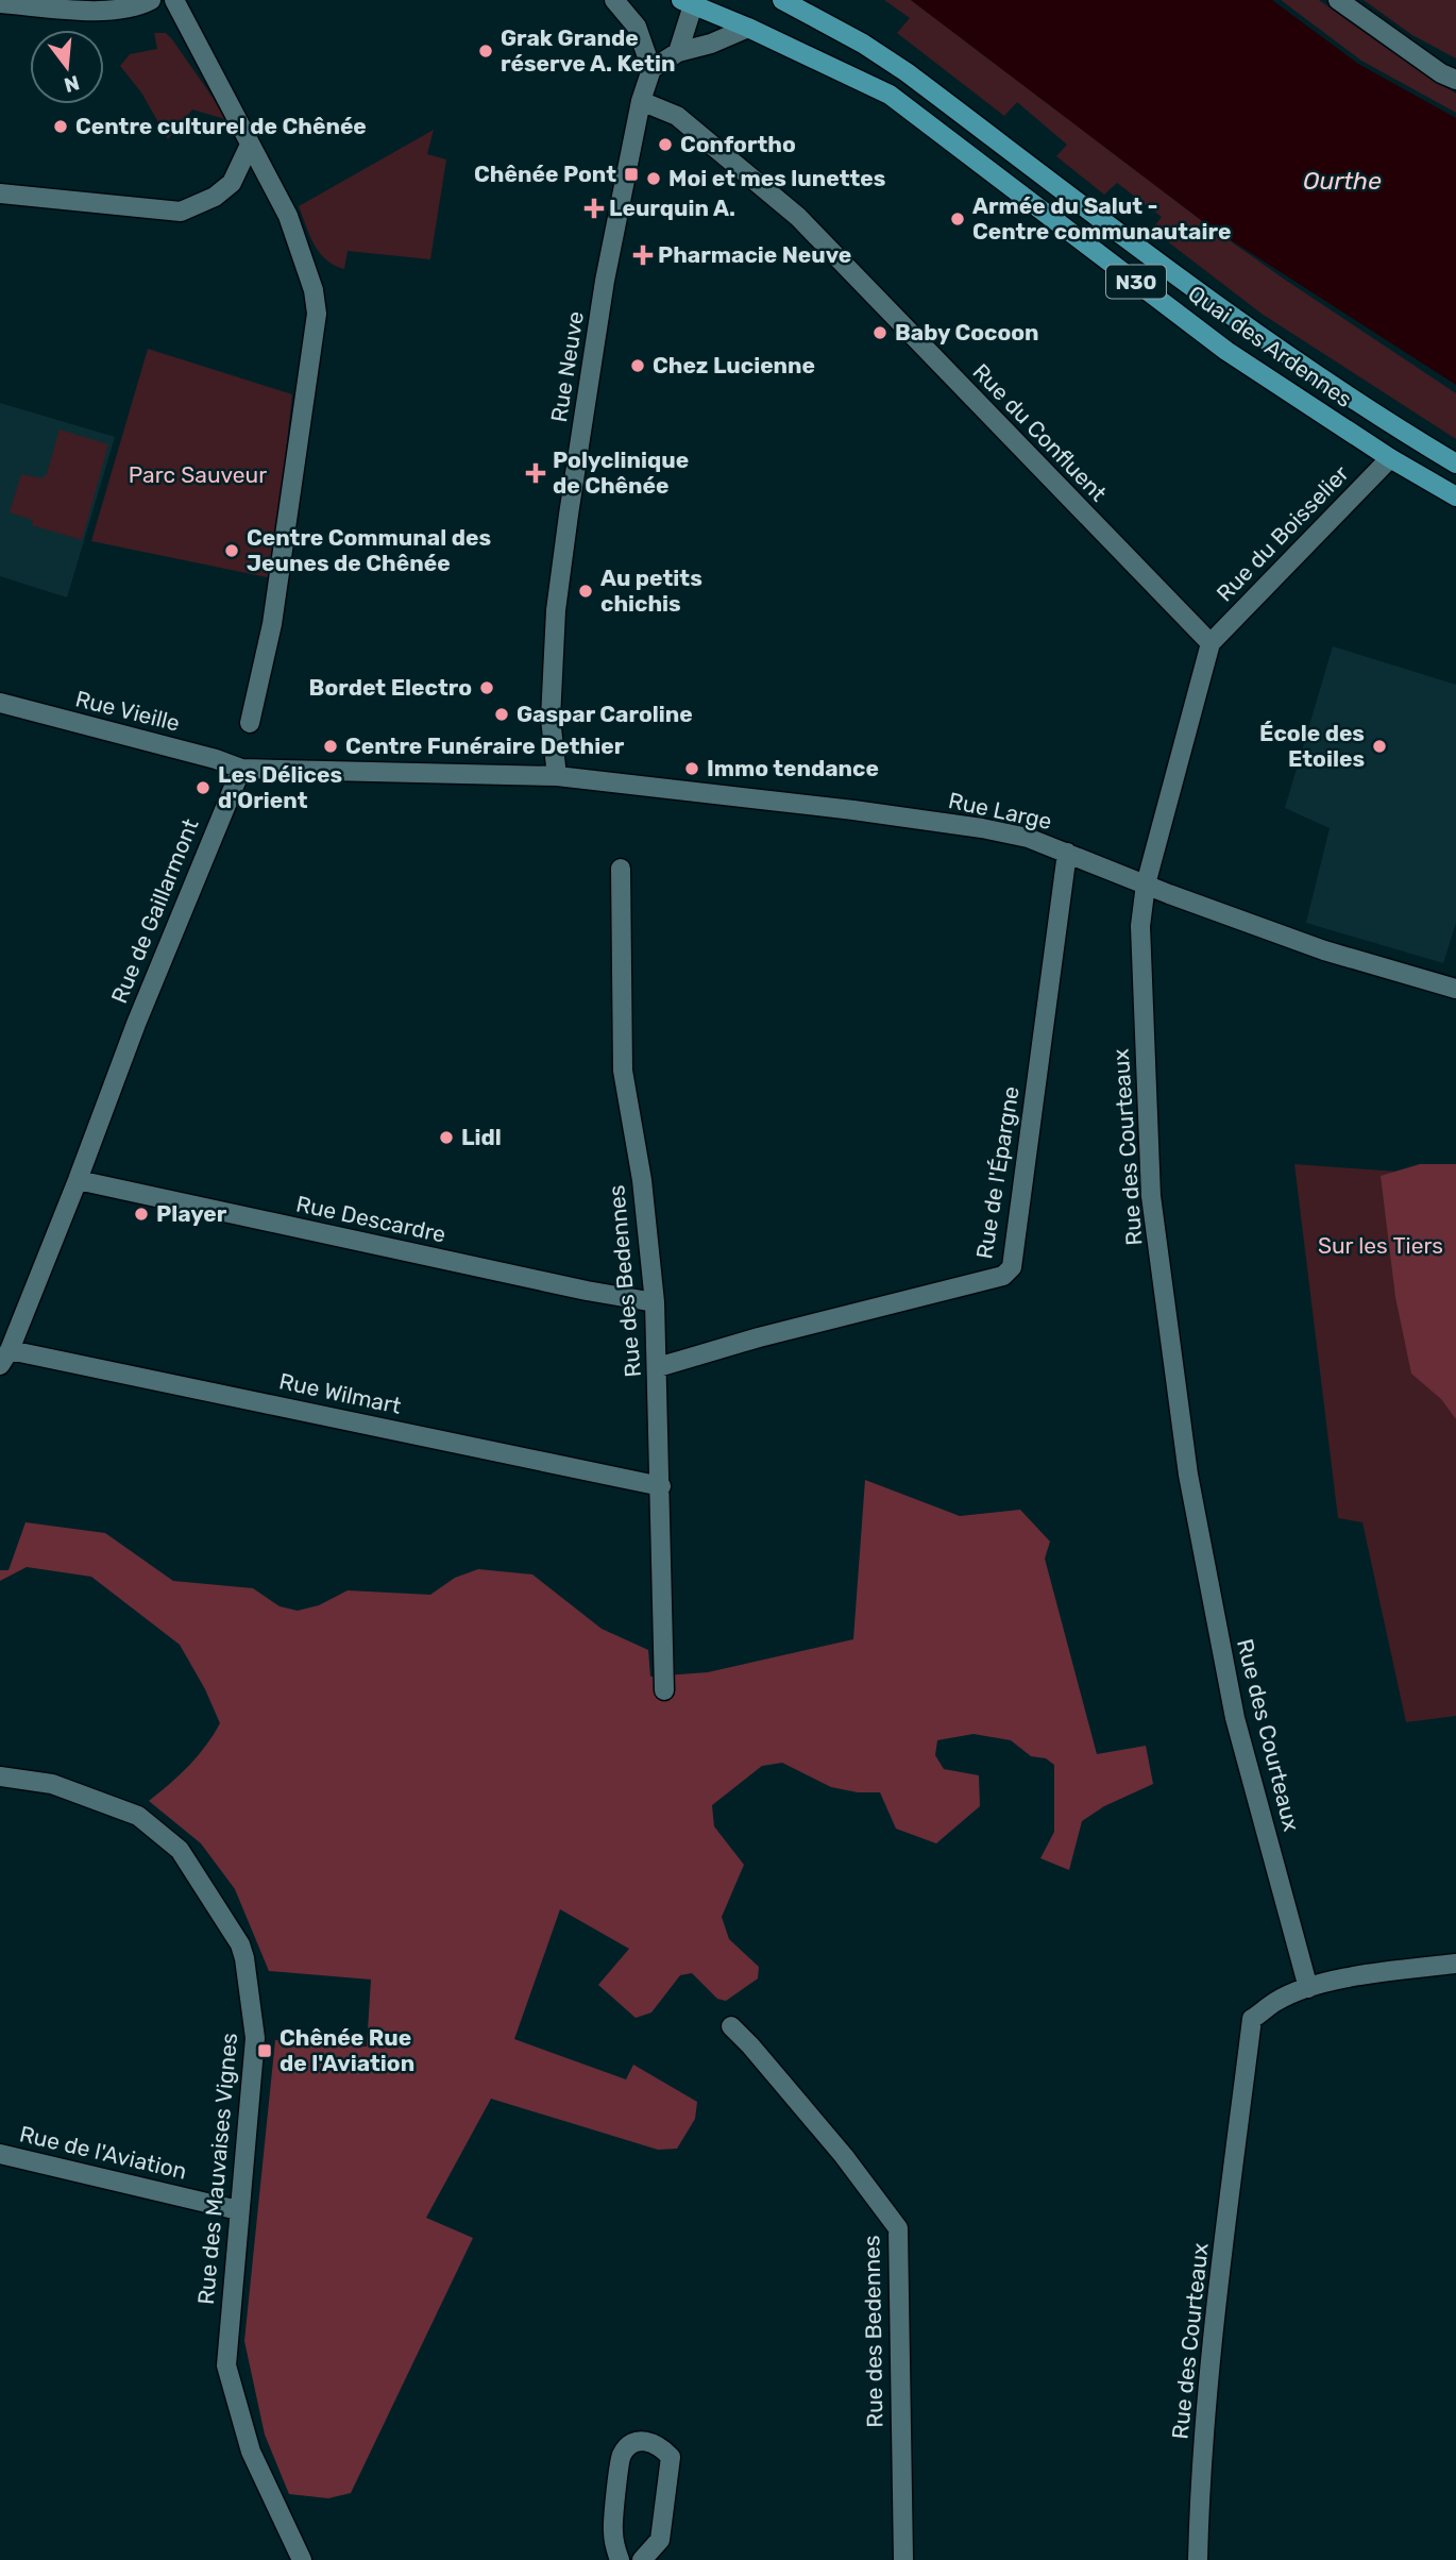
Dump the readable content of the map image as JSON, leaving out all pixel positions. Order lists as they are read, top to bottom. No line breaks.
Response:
{"streets":{"main road":["N30","Quai des Ardennes"],"street":["Rue Neuve","Rue du Confluent","Rue du Boisselier","Rue Vieille","Rue Large","Rue de Gaillarmont","Rue des Courteaux","Rue de l'Épargne","Rue Descardre","Rue des Bedennes","Rue Wilmart","Rue de l'Aviation","Rue des Mauvaises Vignes"]},"crossings":[["Quai des Ardennes","Rue du Boisselier"],["Rue Neuve","Rue du Confluent"],["Rue Neuve","Rue Large"],["Rue du Confluent","Rue du Boisselier"],["Rue Vieille","Rue de Gaillarmont"],["Rue Large","Rue des Courteaux"],["Rue Large","Rue de l'Épargne"],["Rue de Gaillarmont","Rue Descardre"],["Rue de Gaillarmont","Rue Wilmart"],["Rue de l'Épargne","Rue des Bedennes"],["Rue Descardre","Rue des Bedennes"],["Rue des Bedennes","Rue Wilmart"],["Rue de l'Aviation","Rue des Mauvaises Vignes"]],"water":["Ourthe"],"parks":["Parc Sauveur","Sur les Tiers"],"places":{"other":["Grak Grande réserve A. Ketin","Centre culturel de Chênée","Confortho","Moi et mes lunettes","Armée du Salut - Centre communautaire","Baby Cocoon","Chez Lucienne","Centre Communal des Jeunes de Chênée","Au petits chichis","Bordet Electro","Gaspar Caroline","Centre Funéraire Dethier","École des Etoiles","Immo tendance","Les Délices d'Orient","Lidl","Player"],"transit":["Chênée Pont","Chênée Rue de l'Aviation"],"health":["Leurquin A.","Pharmacie Neuve","Polyclinique de Chênée"]},"north":"bottom"}
